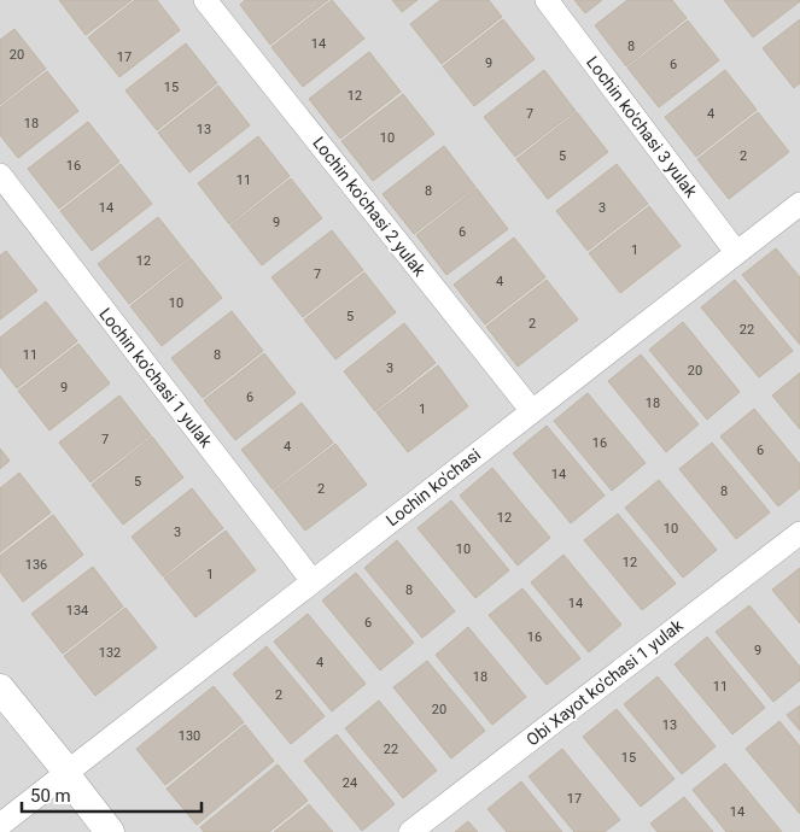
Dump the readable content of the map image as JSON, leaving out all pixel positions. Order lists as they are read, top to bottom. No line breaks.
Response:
{"streets":{"street":["Lochin ko'chasi 3 yulak","Lochin ko'chasi 2 yulak","Lochin ko'chasi 1 yulak","Lochin ko'chasi","Obi Xayot ko'chasi 1 yulak"]},"crossings":[["Lochin ko'chasi 3 yulak","Lochin ko'chasi"],["Lochin ko'chasi 2 yulak","Lochin ko'chasi"],["Lochin ko'chasi 1 yulak","Lochin ko'chasi"]],"house_numbers":["14","8","20","17","9","6","15","12","7","4","18","13","10","5","2","16","11","8","14","3","9","6","1","12","7","4","10","5","2","22","11","8","3","20","9","6","18","1","7","16","4","6","14","5","2","8","12","10","3","10","12","136","1","8","14","134","6","16","9","132","4","18","11","2","20","13","130","22","15","24","17","14"],"scale_bar":"50 m"}
